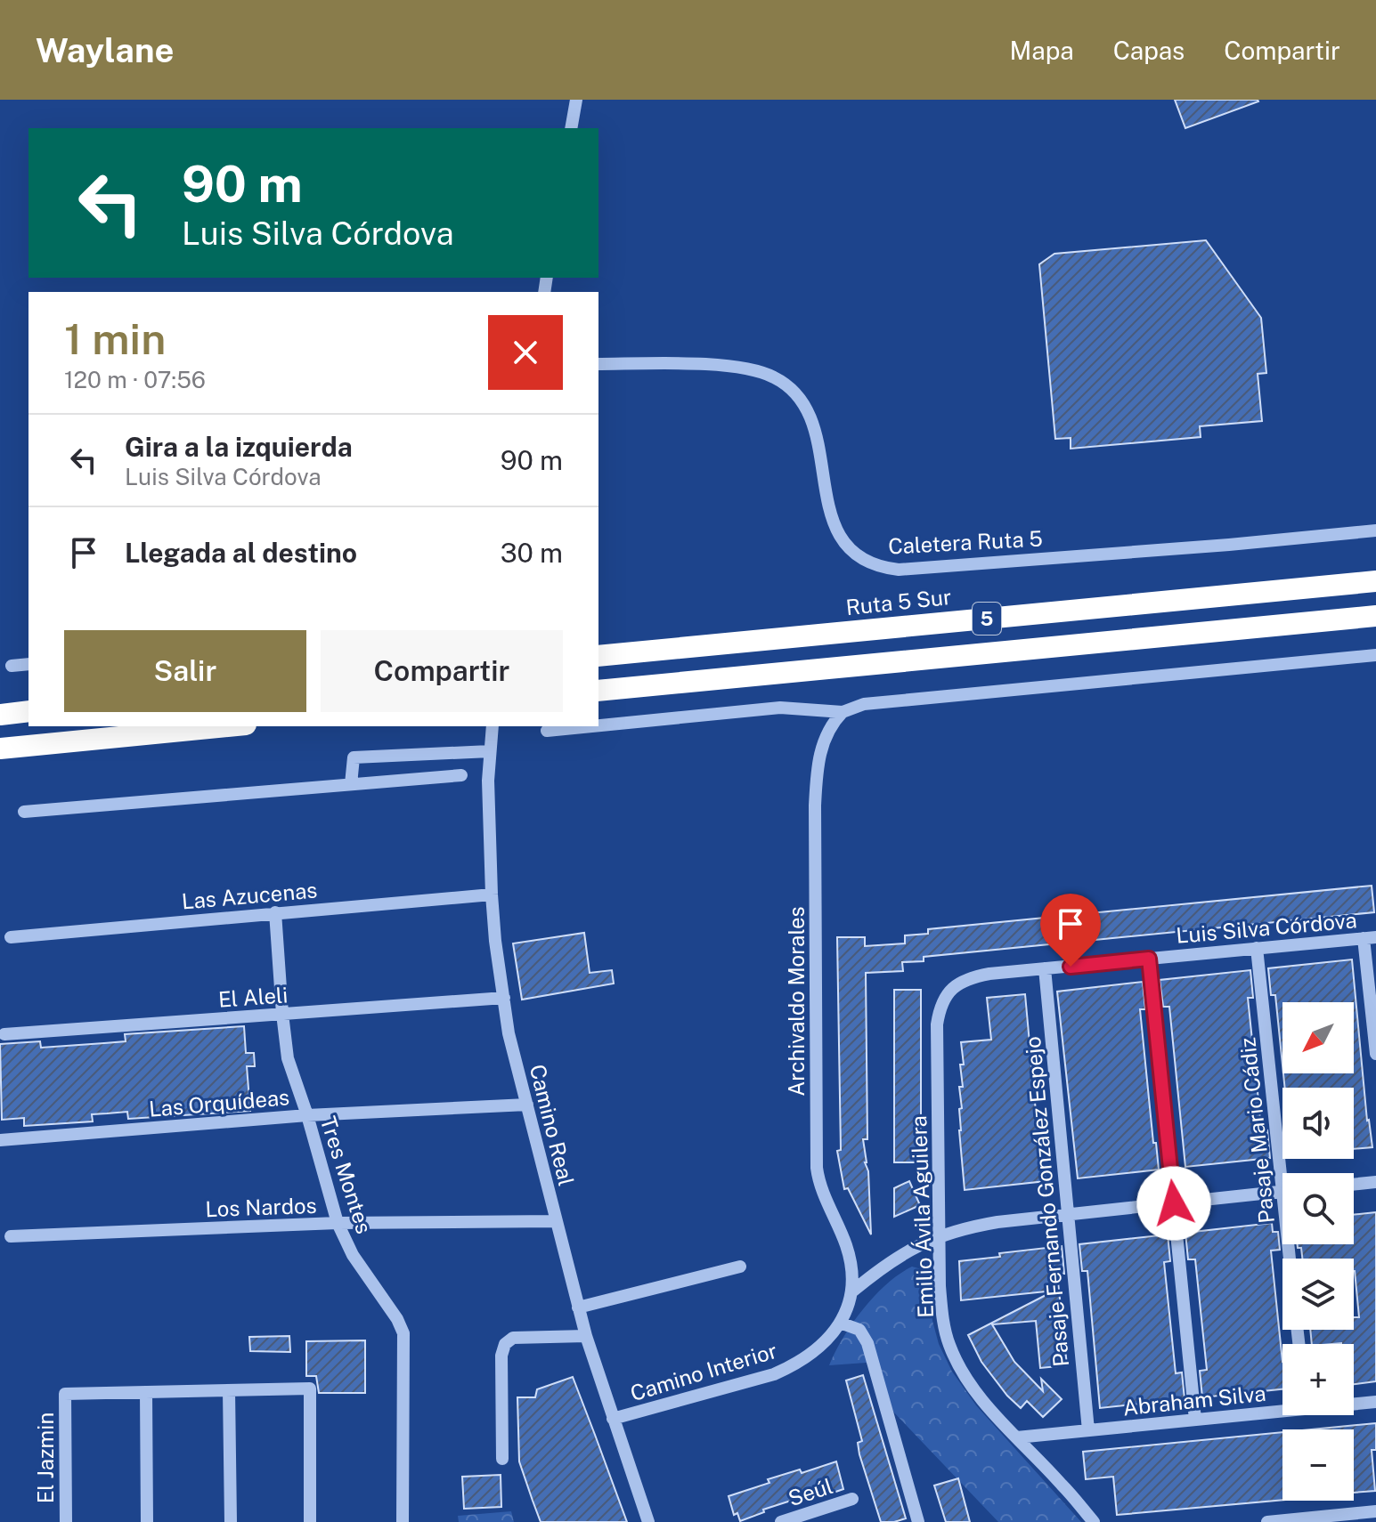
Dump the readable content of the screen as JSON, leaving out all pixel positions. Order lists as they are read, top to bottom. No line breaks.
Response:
{"streets":{"highway":["Ruta 5 Sur","5"],"street":["Caletera Ruta 5","Las Azucenas","Luis Silva Córdova","El Aleli","Archivaldo Morales","Las Orquídeas","Camino Real","Pasaje Mario Cádiz","Tres Montes","Pasaje Fernando González Espejo","Los Nardos","Emilio Ávila Aguilera","Camino Interior","Abraham Silva","El Jazmin","Seúl"]},"crossings":[["Las Azucenas","Camino Real"],["Las Azucenas","Tres Montes"],["Luis Silva Córdova","Pasaje Mario Cádiz"],["Luis Silva Córdova","Pasaje Fernando González Espejo"],["Luis Silva Córdova","Emilio Ávila Aguilera"],["El Aleli","Camino Real"],["El Aleli","Tres Montes"],["Archivaldo Morales","Camino Interior"],["Las Orquídeas","Camino Real"],["Las Orquídeas","Tres Montes"],["Camino Real","Los Nardos"],["Camino Real","Camino Interior"],["Tres Montes","Los Nardos"],["Pasaje Fernando González Espejo","Abraham Silva"],["Emilio Ávila Aguilera","Abraham Silva"]],"north":"bottom left","page":{"header":"Waylane","nav":["Mapa","Capas","Compartir"],"turn":["90 m","Luis Silva Córdova"],"heading":["1 min","120 m · 07:56"],"list":[{"name":"Gira a la izquierda","note":"Luis Silva Córdova","value":"90 m"},{"name":"Llegada al destino","value":"30 m"}],"buttons":["Salir","Compartir"],"map_buttons":["+","−"]}}
